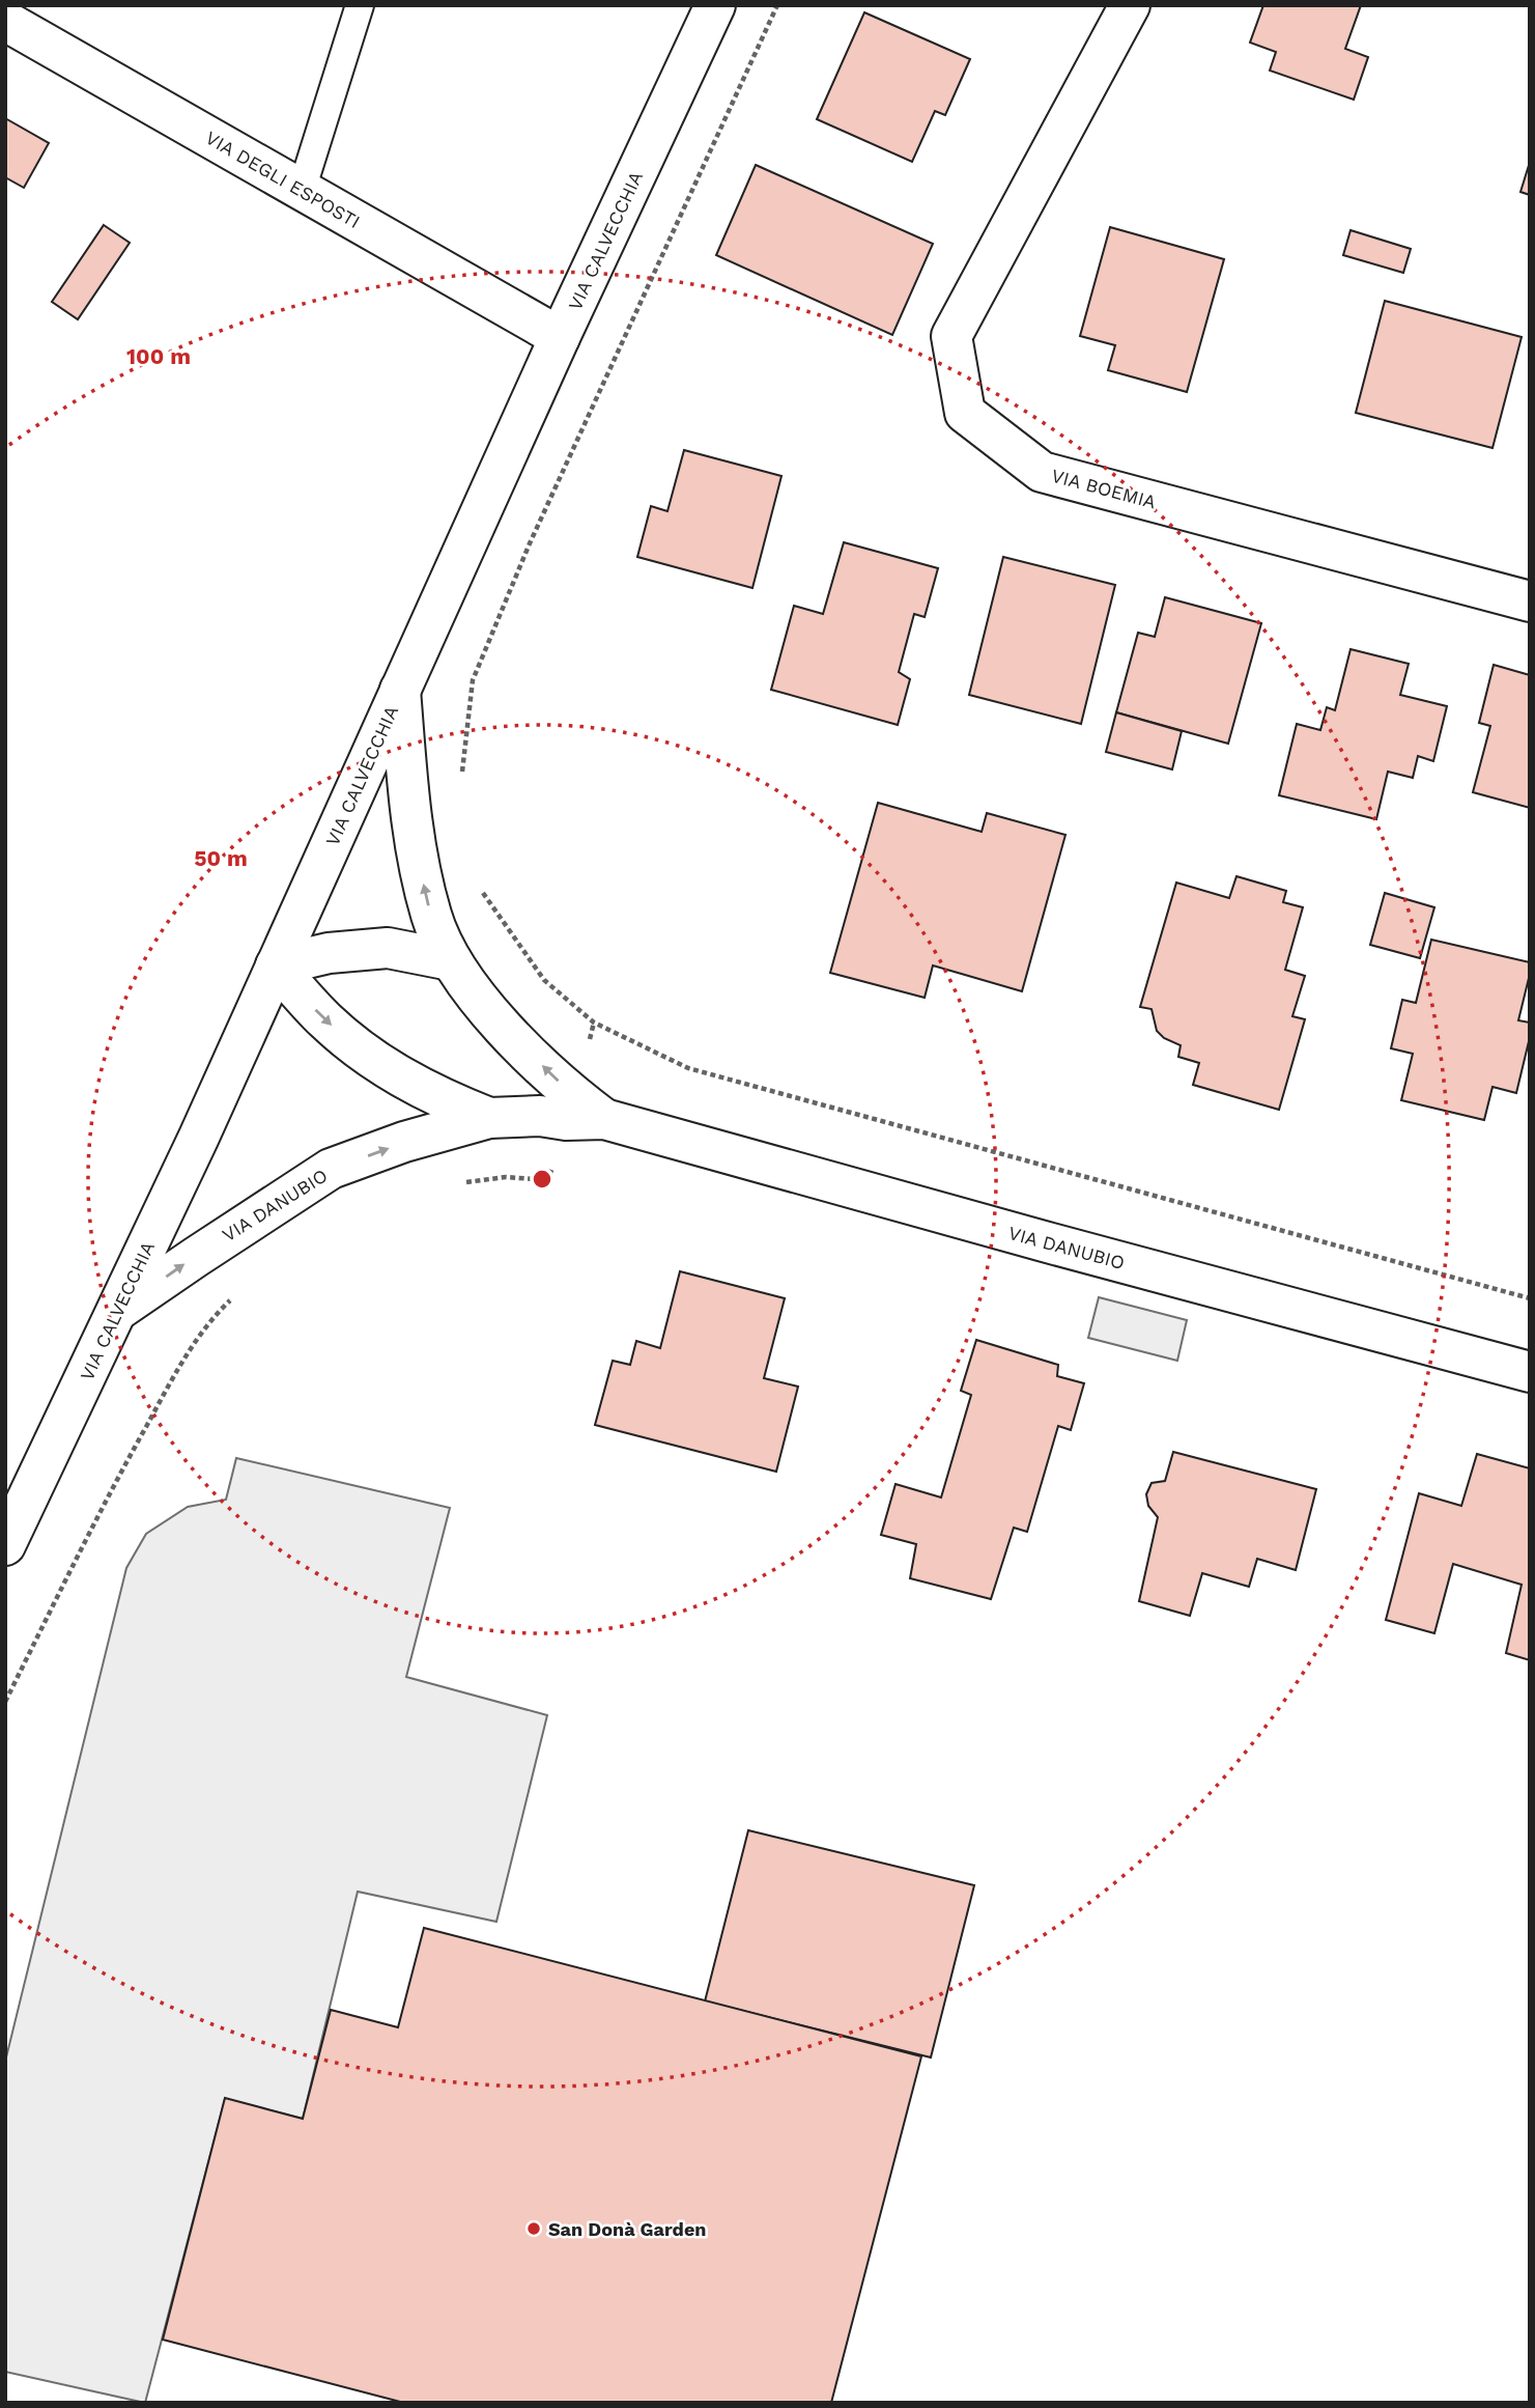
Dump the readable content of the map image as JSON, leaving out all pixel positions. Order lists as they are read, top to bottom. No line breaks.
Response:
{"streets":{"street":["VIA DEGLI ESPOSTI","VIA CALVECCHIA","VIA BOEMIA","VIA DANUBIO"]},"crossings":[["VIA DEGLI ESPOSTI","VIA CALVECCHIA"],["VIA CALVECCHIA","VIA DANUBIO"]],"places":["San Donà Garden"],"rings":["100 m","50 m"]}
